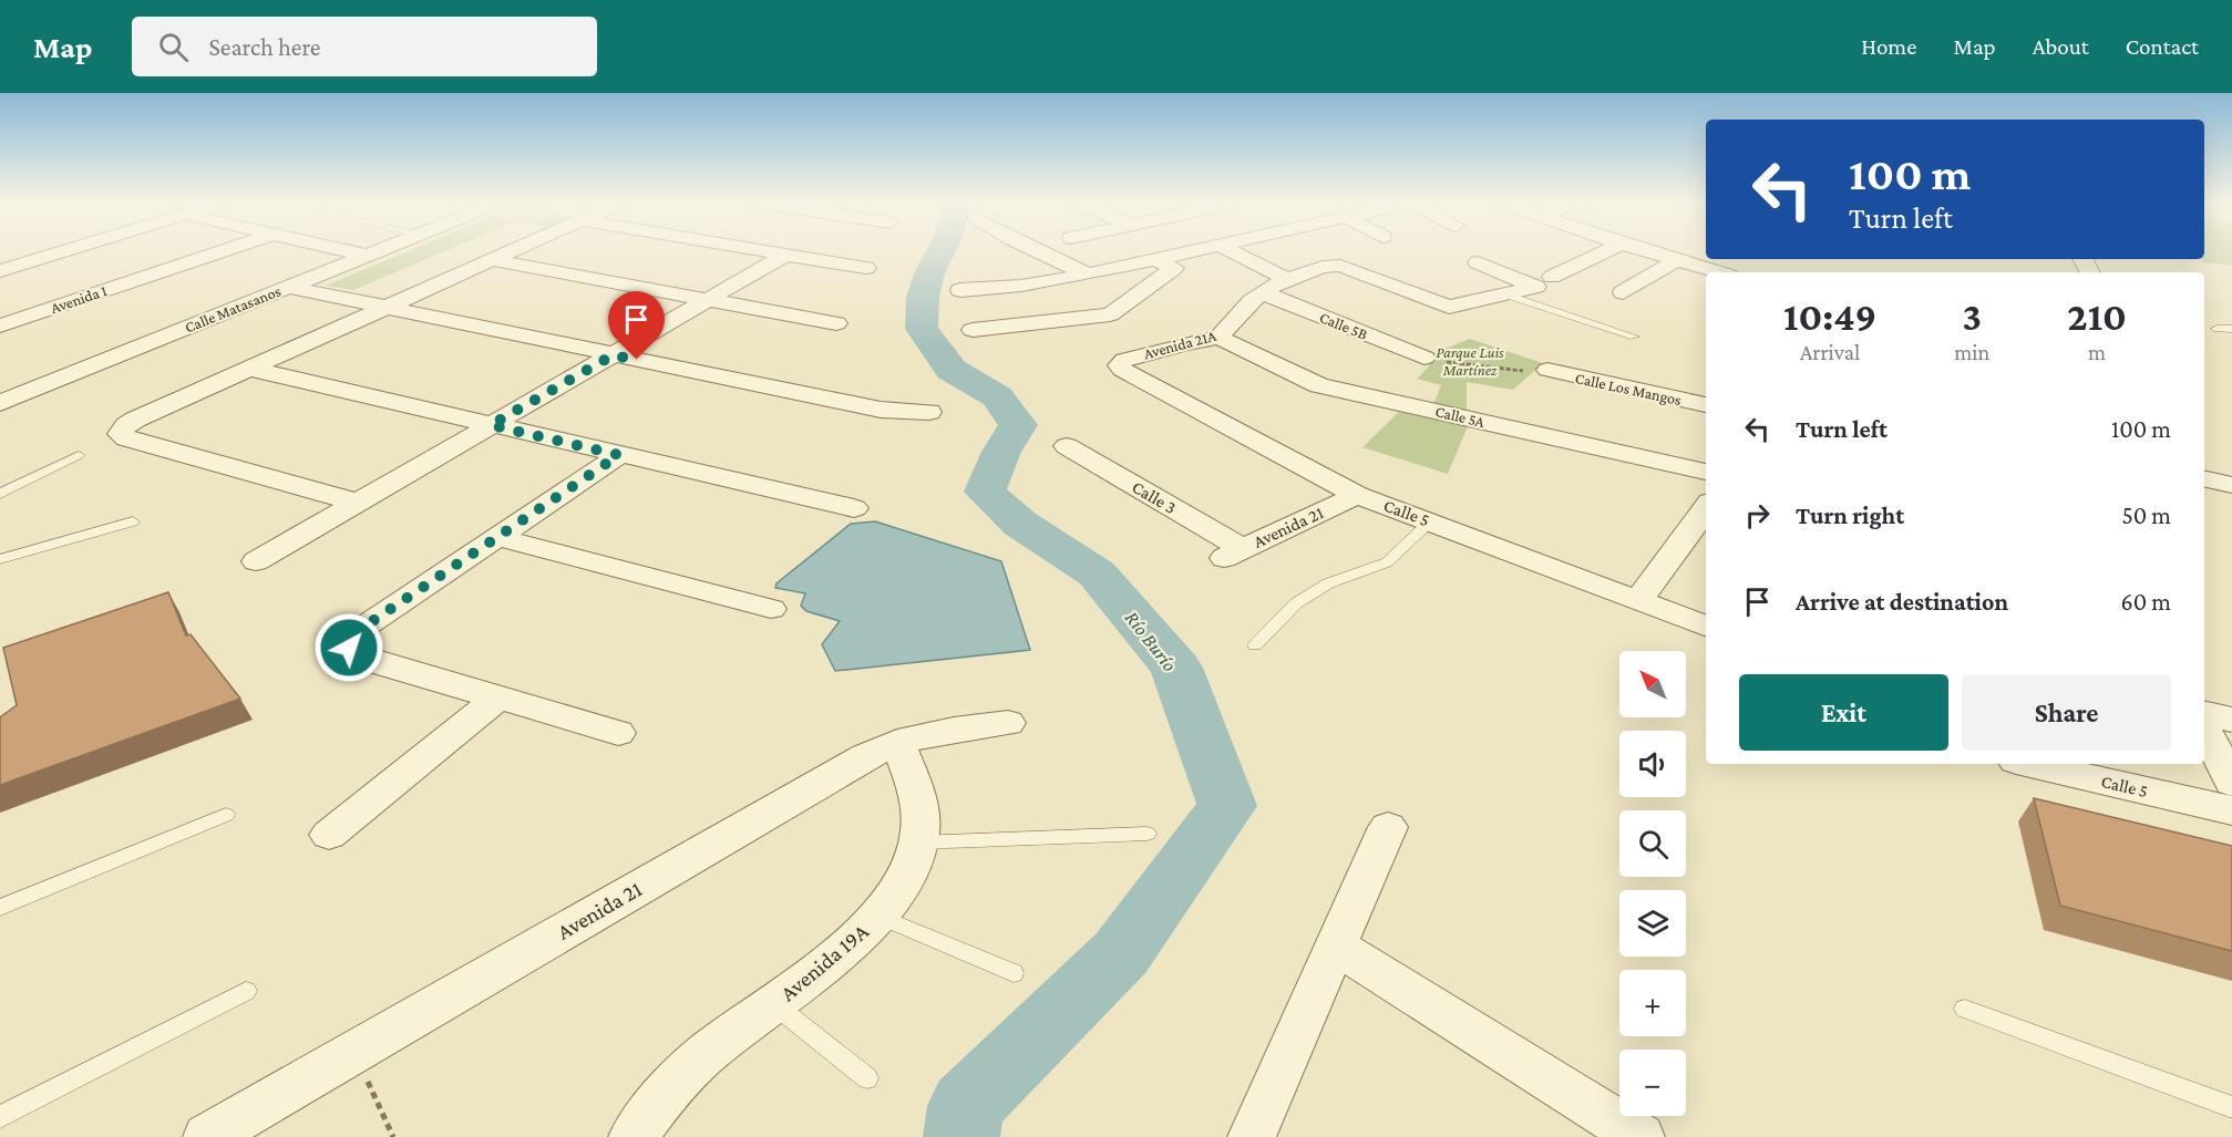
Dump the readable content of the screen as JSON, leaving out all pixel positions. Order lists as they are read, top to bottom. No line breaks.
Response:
{"streets":{"street":["Avenida 1","Calle Matasanos","Calle 5B","Avenida 21A","Calle Los Mangos","Calle 5A","Calle 3","Calle 5","Avenida 21","Avenida 19A"]},"crossings":[["Calle 5B","Avenida 21A"],["Avenida 21A","Calle 5A"],["Avenida 21A","Calle 5"],["Calle 3","Avenida 21"],["Calle 5","Avenida 21"],["Avenida 21","Avenida 19A"]],"water":["Río Burío"],"parks":["Parque Luis Martínez"],"north":"top left","page":{"header":"Map","search":"Search here","nav":["Home","Map","About","Contact"],"turn":["100 m","Turn left"],"eta":["10:49","Arrival","3","min","210","m"],"list":[{"name":"Turn left","value":"100 m"},{"name":"Turn right","value":"50 m"},{"name":"Arrive at destination","value":"60 m"}],"map_buttons":["+","−"],"buttons":["Exit","Share"]}}
